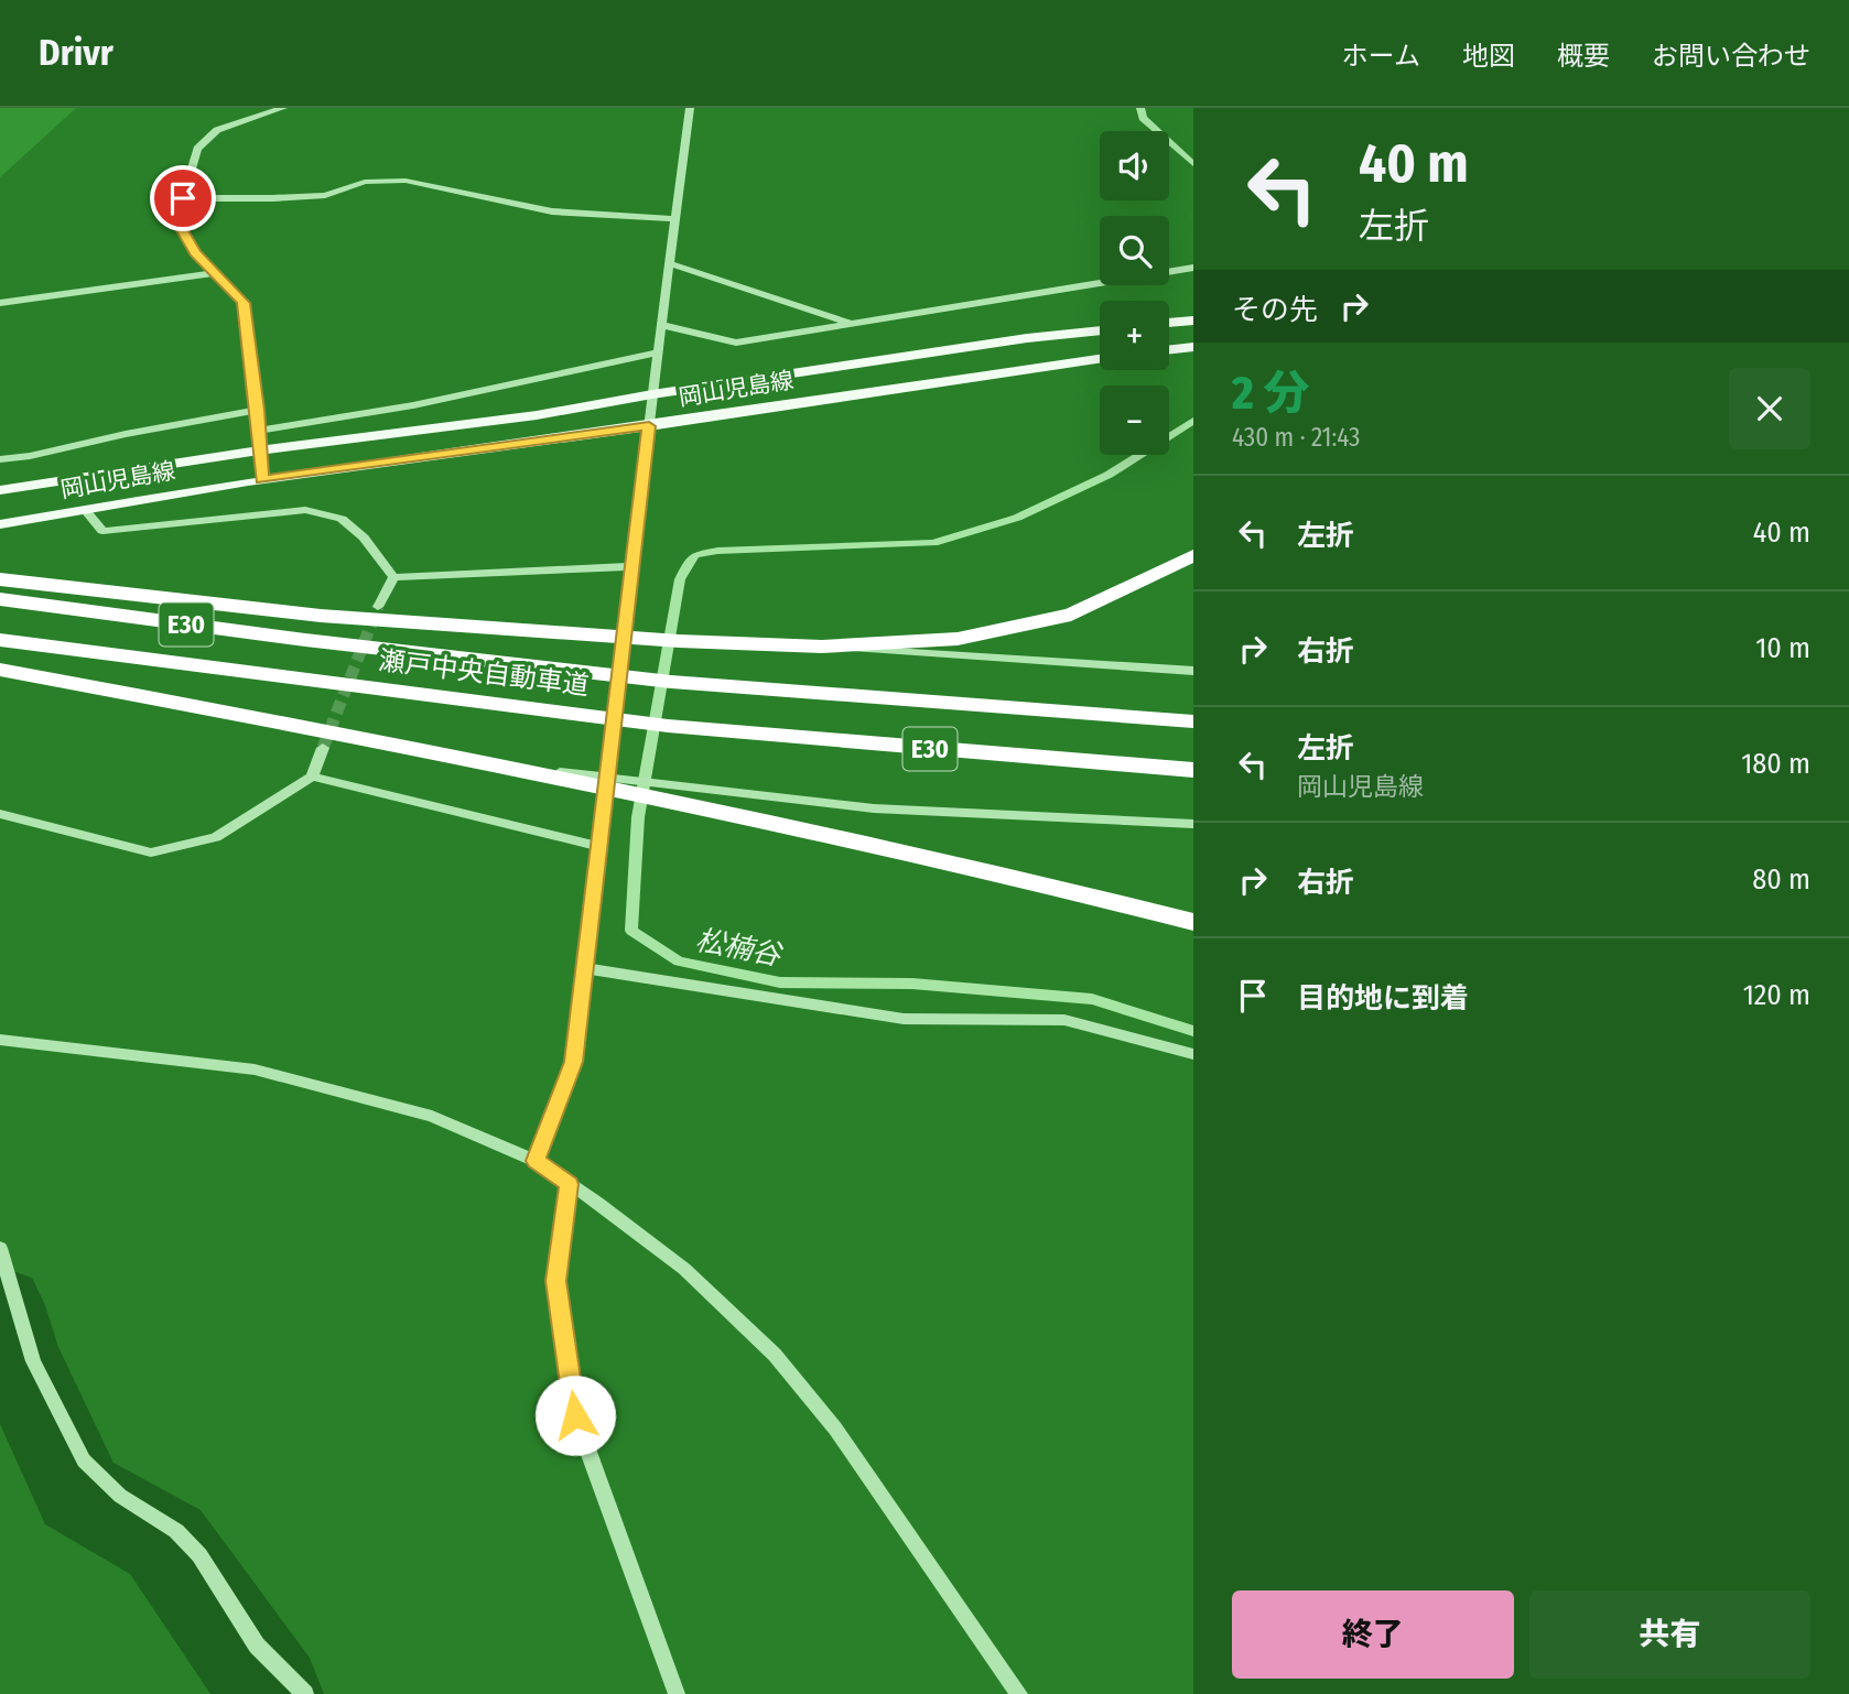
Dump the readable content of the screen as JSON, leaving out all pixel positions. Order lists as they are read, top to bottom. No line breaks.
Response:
{"streets":{"highway":["E30","瀬戸中央自動車道"],"main road":["岡山児島線"]},"water":["松楠谷"],"page":{"header":"Drivr","nav":["ホーム","地図","概要","お問い合わせ"],"turn":["40 m","左折"],"map_buttons":["+","−"],"then":"その先","heading":["2 分","430 m · 21:43"],"list":[{"name":"左折","value":"40 m"},{"name":"右折","value":"10 m"},{"name":"左折","note":"岡山児島線","value":"180 m"},{"name":"右折","value":"80 m"},{"name":"目的地に到着","value":"120 m"}],"buttons":["終了","共有"]}}
